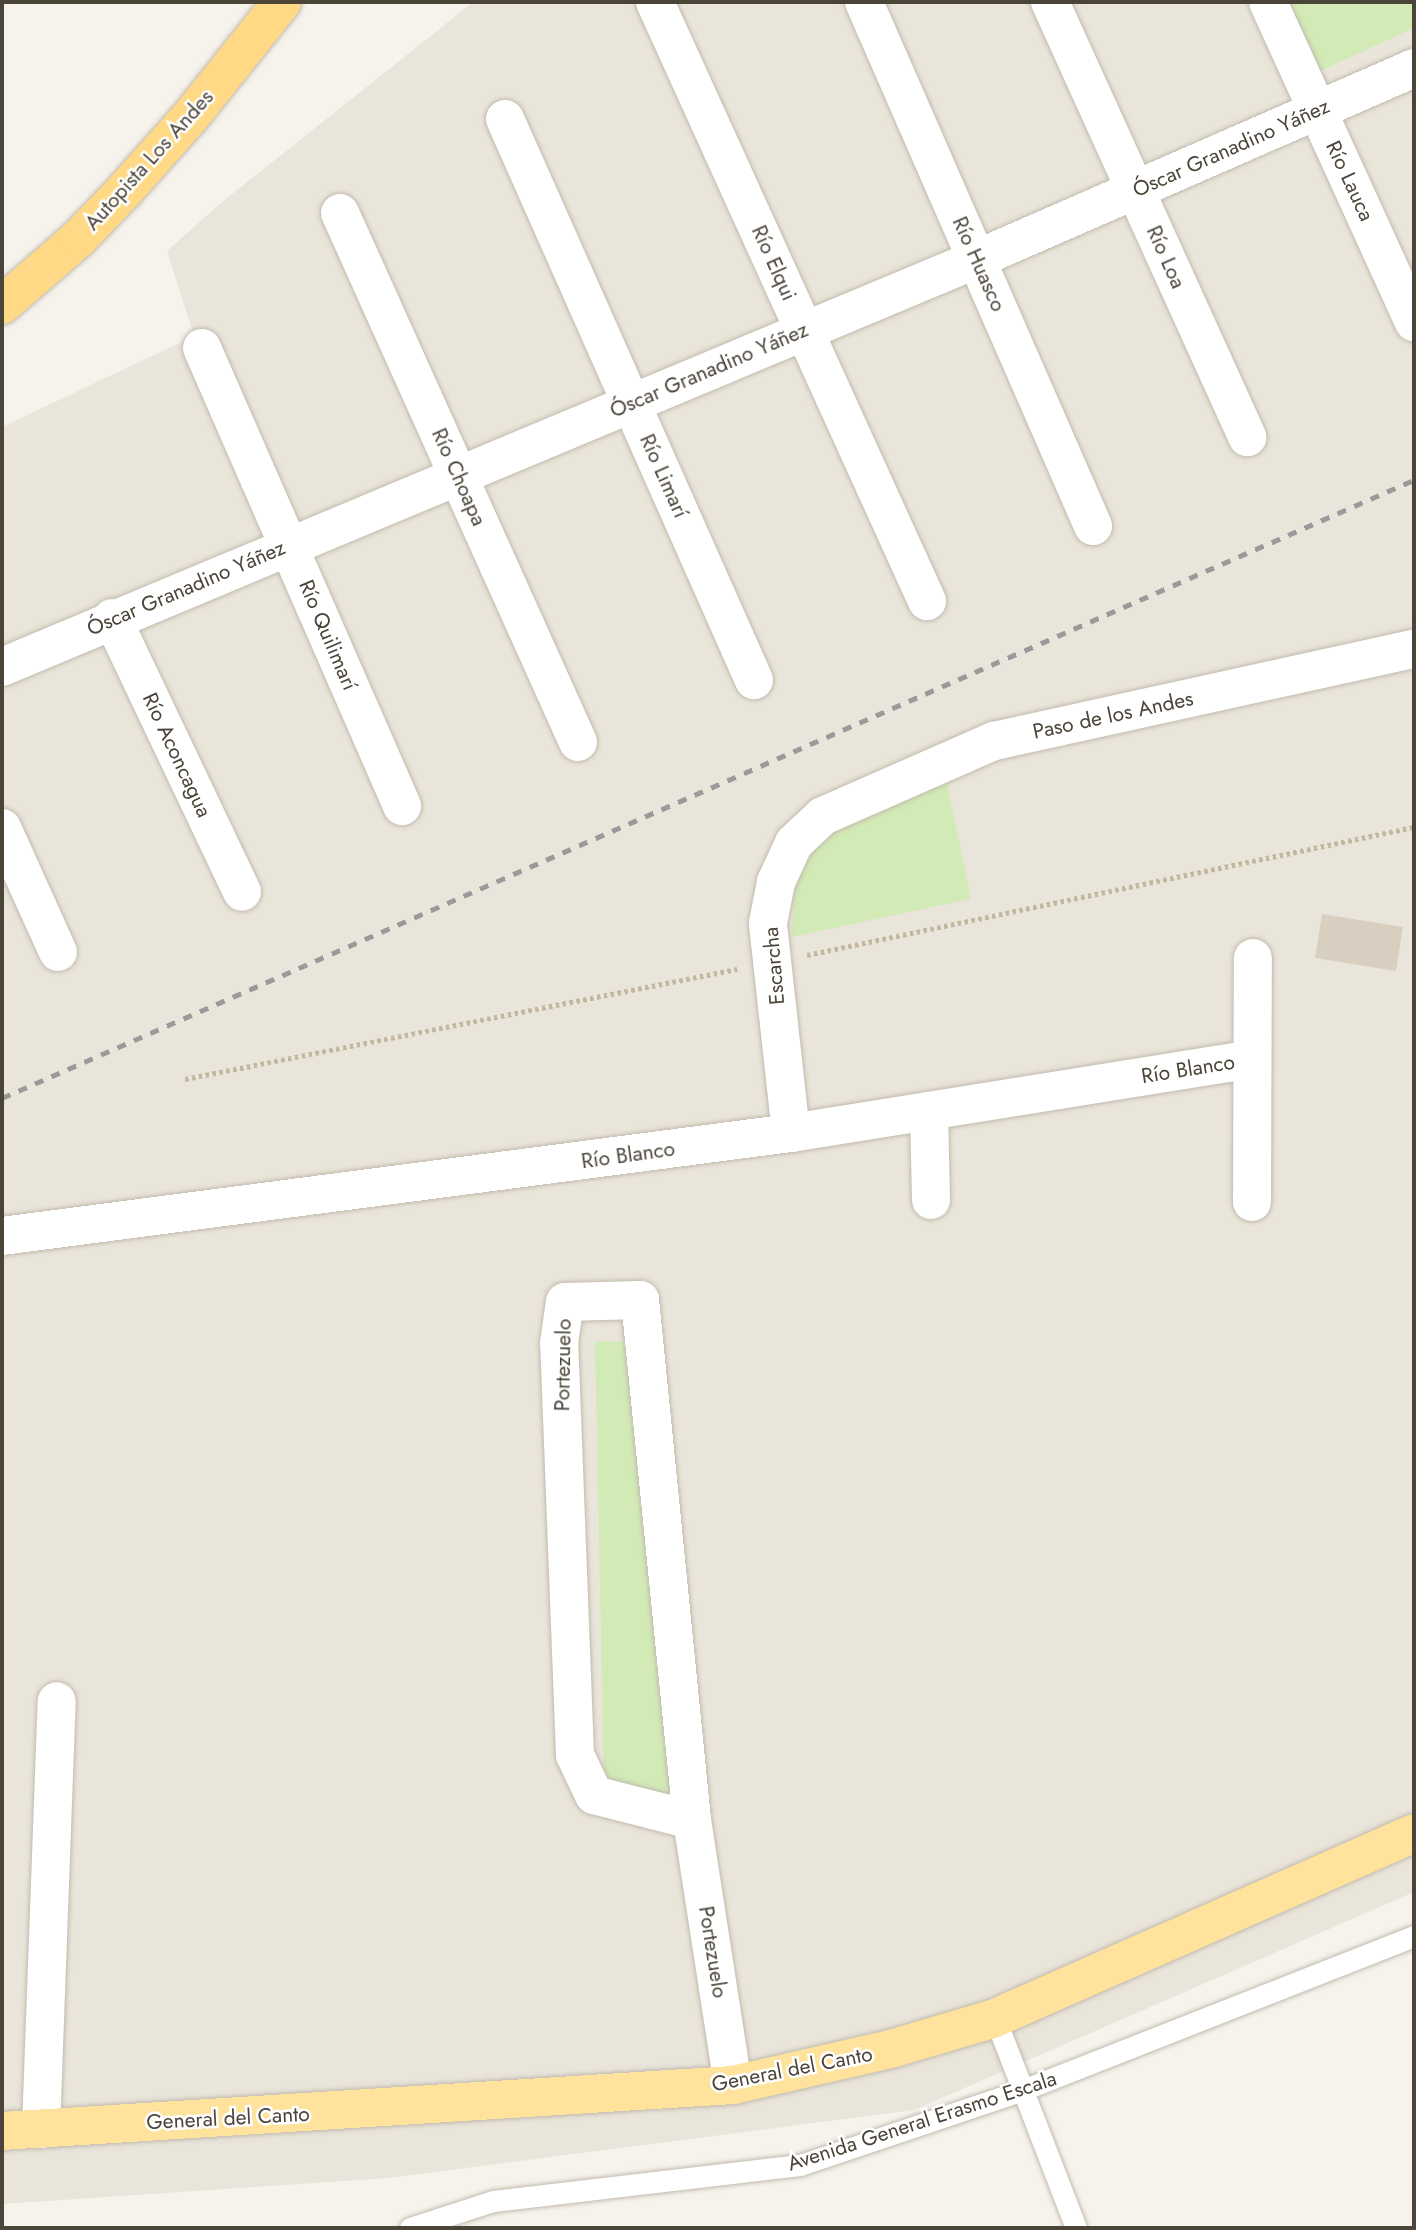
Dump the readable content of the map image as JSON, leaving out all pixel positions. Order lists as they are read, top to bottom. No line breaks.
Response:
{"streets":{"highway":["Autopista Los Andes"],"main road":["General del Canto"],"street":["Óscar Granadino Yáñez","Río Lauca","Río Loa","Río Elqui","Río Huasco","Río Limarí","Río Choapa","Río Quilimarí","Paso de los Andes","Río Aconcagua","Escarcha","Río Blanco","Portezuelo"],"lane":["Avenida General Erasmo Escala"]},"crossings":[["Óscar Granadino Yáñez","Río Lauca"],["Óscar Granadino Yáñez","Río Loa"],["Óscar Granadino Yáñez","Río Elqui"],["Óscar Granadino Yáñez","Río Huasco"],["Óscar Granadino Yáñez","Río Limarí"],["Óscar Granadino Yáñez","Río Choapa"],["Óscar Granadino Yáñez","Río Quilimarí"],["Óscar Granadino Yáñez","Río Aconcagua"],["Paso de los Andes","Escarcha"],["Escarcha","Río Blanco"],["Portezuelo","General del Canto"]]}
